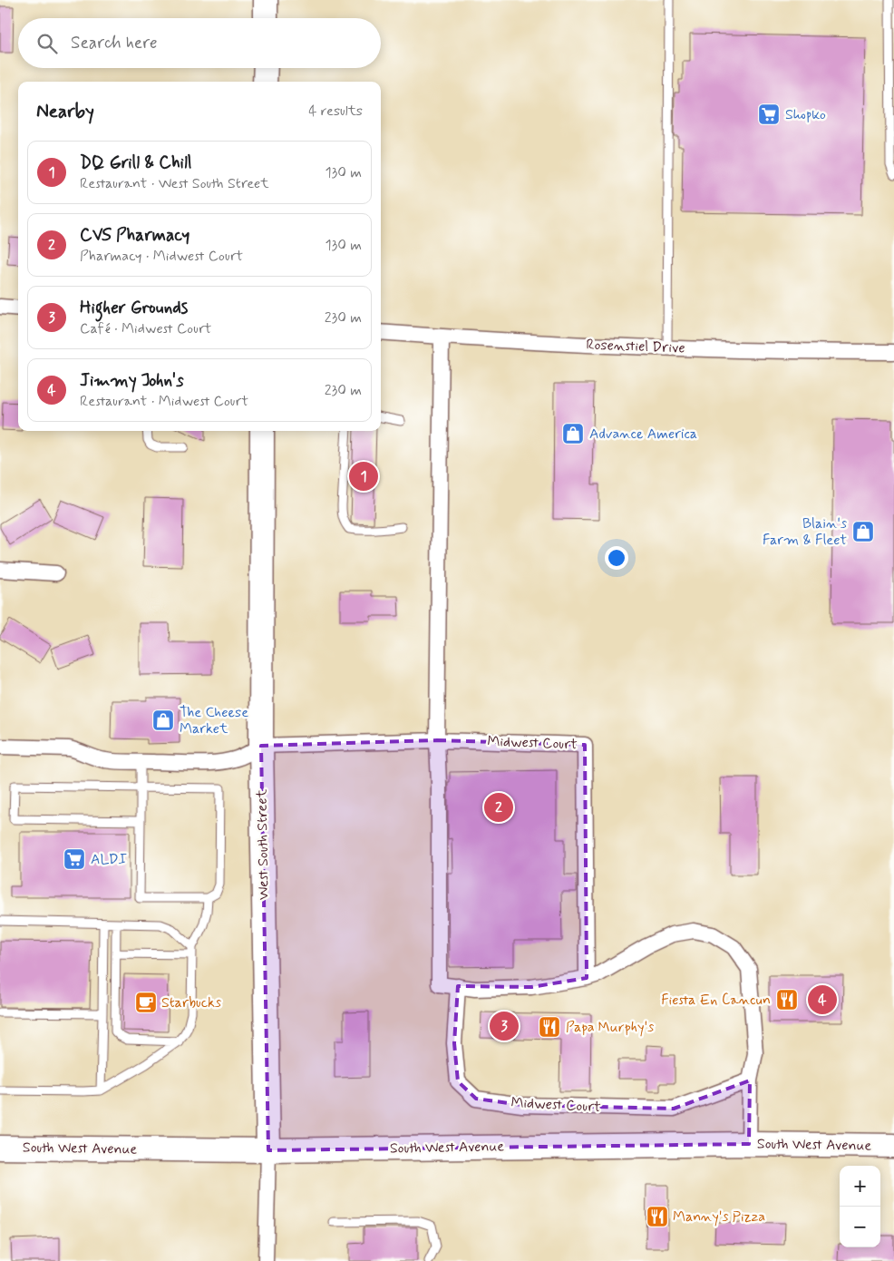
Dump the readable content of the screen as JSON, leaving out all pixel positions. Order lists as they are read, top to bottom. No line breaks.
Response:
{"streets":{"main road":["West South Street","South West Avenue"],"street":["Rosenstiel Drive","Midwest Court"]},"crossings":[["Midwest Court","West South Street"],["West South Street","South West Avenue"]],"places":{"supermarket":["Shopko","ALDI"],"shop":["Advance America","Blain's Farm & Fleet","The Cheese Market"],"restaurant":["Fiesta En Cancun","Papa Murphy's","Manny's Pizza"],"cafe":["Starbucks"]},"page":{"search":"Search here","heading":["Nearby","4 results"],"list":[{"mark":"1","name":"DQ Grill & Chill","note":"Restaurant · West South Street","value":"130 m"},{"mark":"2","name":"CVS Pharmacy","note":"Pharmacy · Midwest Court","value":"130 m"},{"mark":"3","name":"Higher Grounds","note":"Café · Midwest Court","value":"230 m"},{"mark":"4","name":"Jimmy John's","note":"Restaurant · Midwest Court","value":"230 m"}],"pins":["1","2","4","3"],"map_buttons":["+","−"]}}
